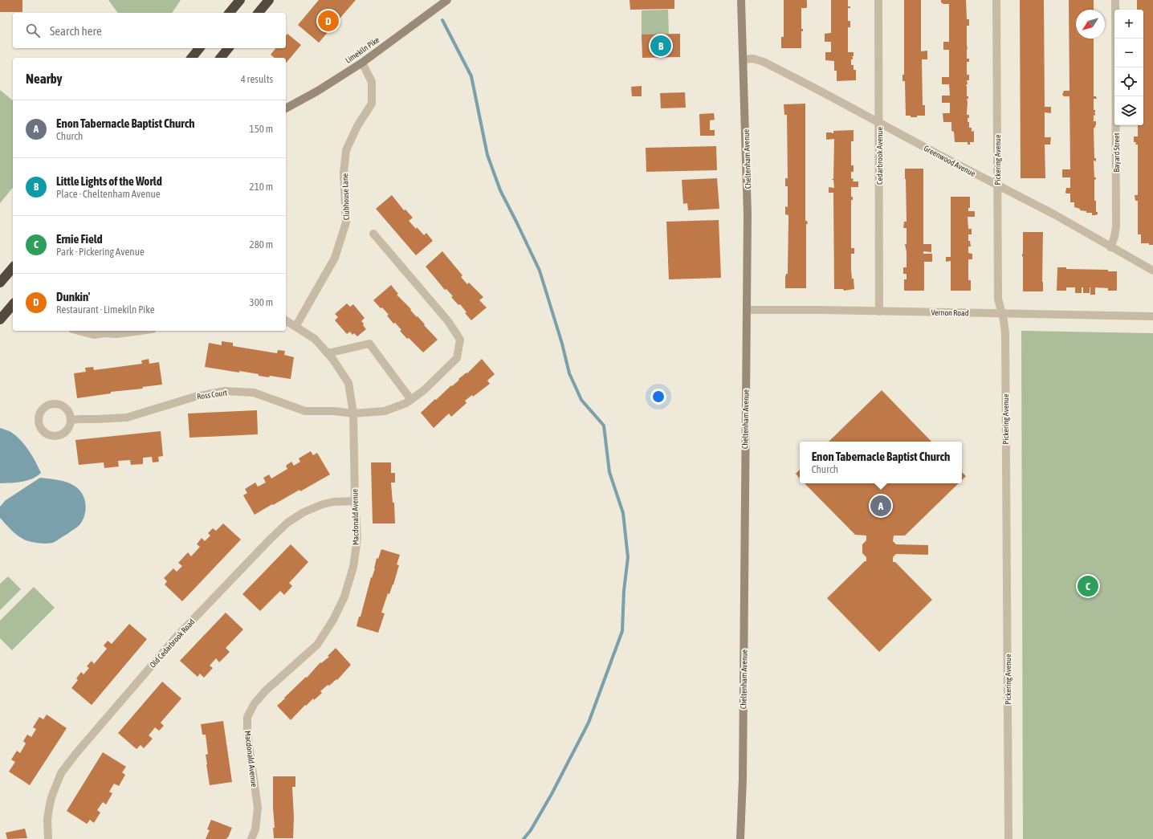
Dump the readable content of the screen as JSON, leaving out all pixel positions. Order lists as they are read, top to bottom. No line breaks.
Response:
{"streets":{"main road":["Limekiln Pike","Cheltenham Avenue"],"street":["Bayard Street","Cedarbrook Avenue","Pickering Avenue","Greenwood Avenue","Clubhouse Lane","Vernon Road","Ross Court","Macdonald Avenue","Old Cedarbrook Road"]},"crossings":[["Limekiln Pike","Clubhouse Lane"],["Bayard Street","Greenwood Avenue"],["Cedarbrook Avenue","Greenwood Avenue"],["Cedarbrook Avenue","Vernon Road"],["Cheltenham Avenue","Greenwood Avenue"],["Cheltenham Avenue","Vernon Road"],["Pickering Avenue","Greenwood Avenue"],["Pickering Avenue","Vernon Road"],["Clubhouse Lane","Macdonald Avenue"],["Ross Court","Macdonald Avenue"],["Macdonald Avenue","Old Cedarbrook Road"]],"north":"bottom left","page":{"pins":["D","B","A","C"],"map_buttons":["+","−"],"search":"Search here","heading":["Nearby","4 results"],"list":[{"mark":"A","name":"Enon Tabernacle Baptist Church","note":"Church","value":"150 m"},{"mark":"B","name":"Little Lights of the World","note":"Place · Cheltenham Avenue","value":"210 m"},{"mark":"C","name":"Ernie Field","note":"Park · Pickering Avenue","value":"280 m"},{"mark":"D","name":"Dunkin'","note":"Restaurant · Limekiln Pike","value":"300 m"}],"popup":["Enon Tabernacle Baptist Church","Church"]}}
